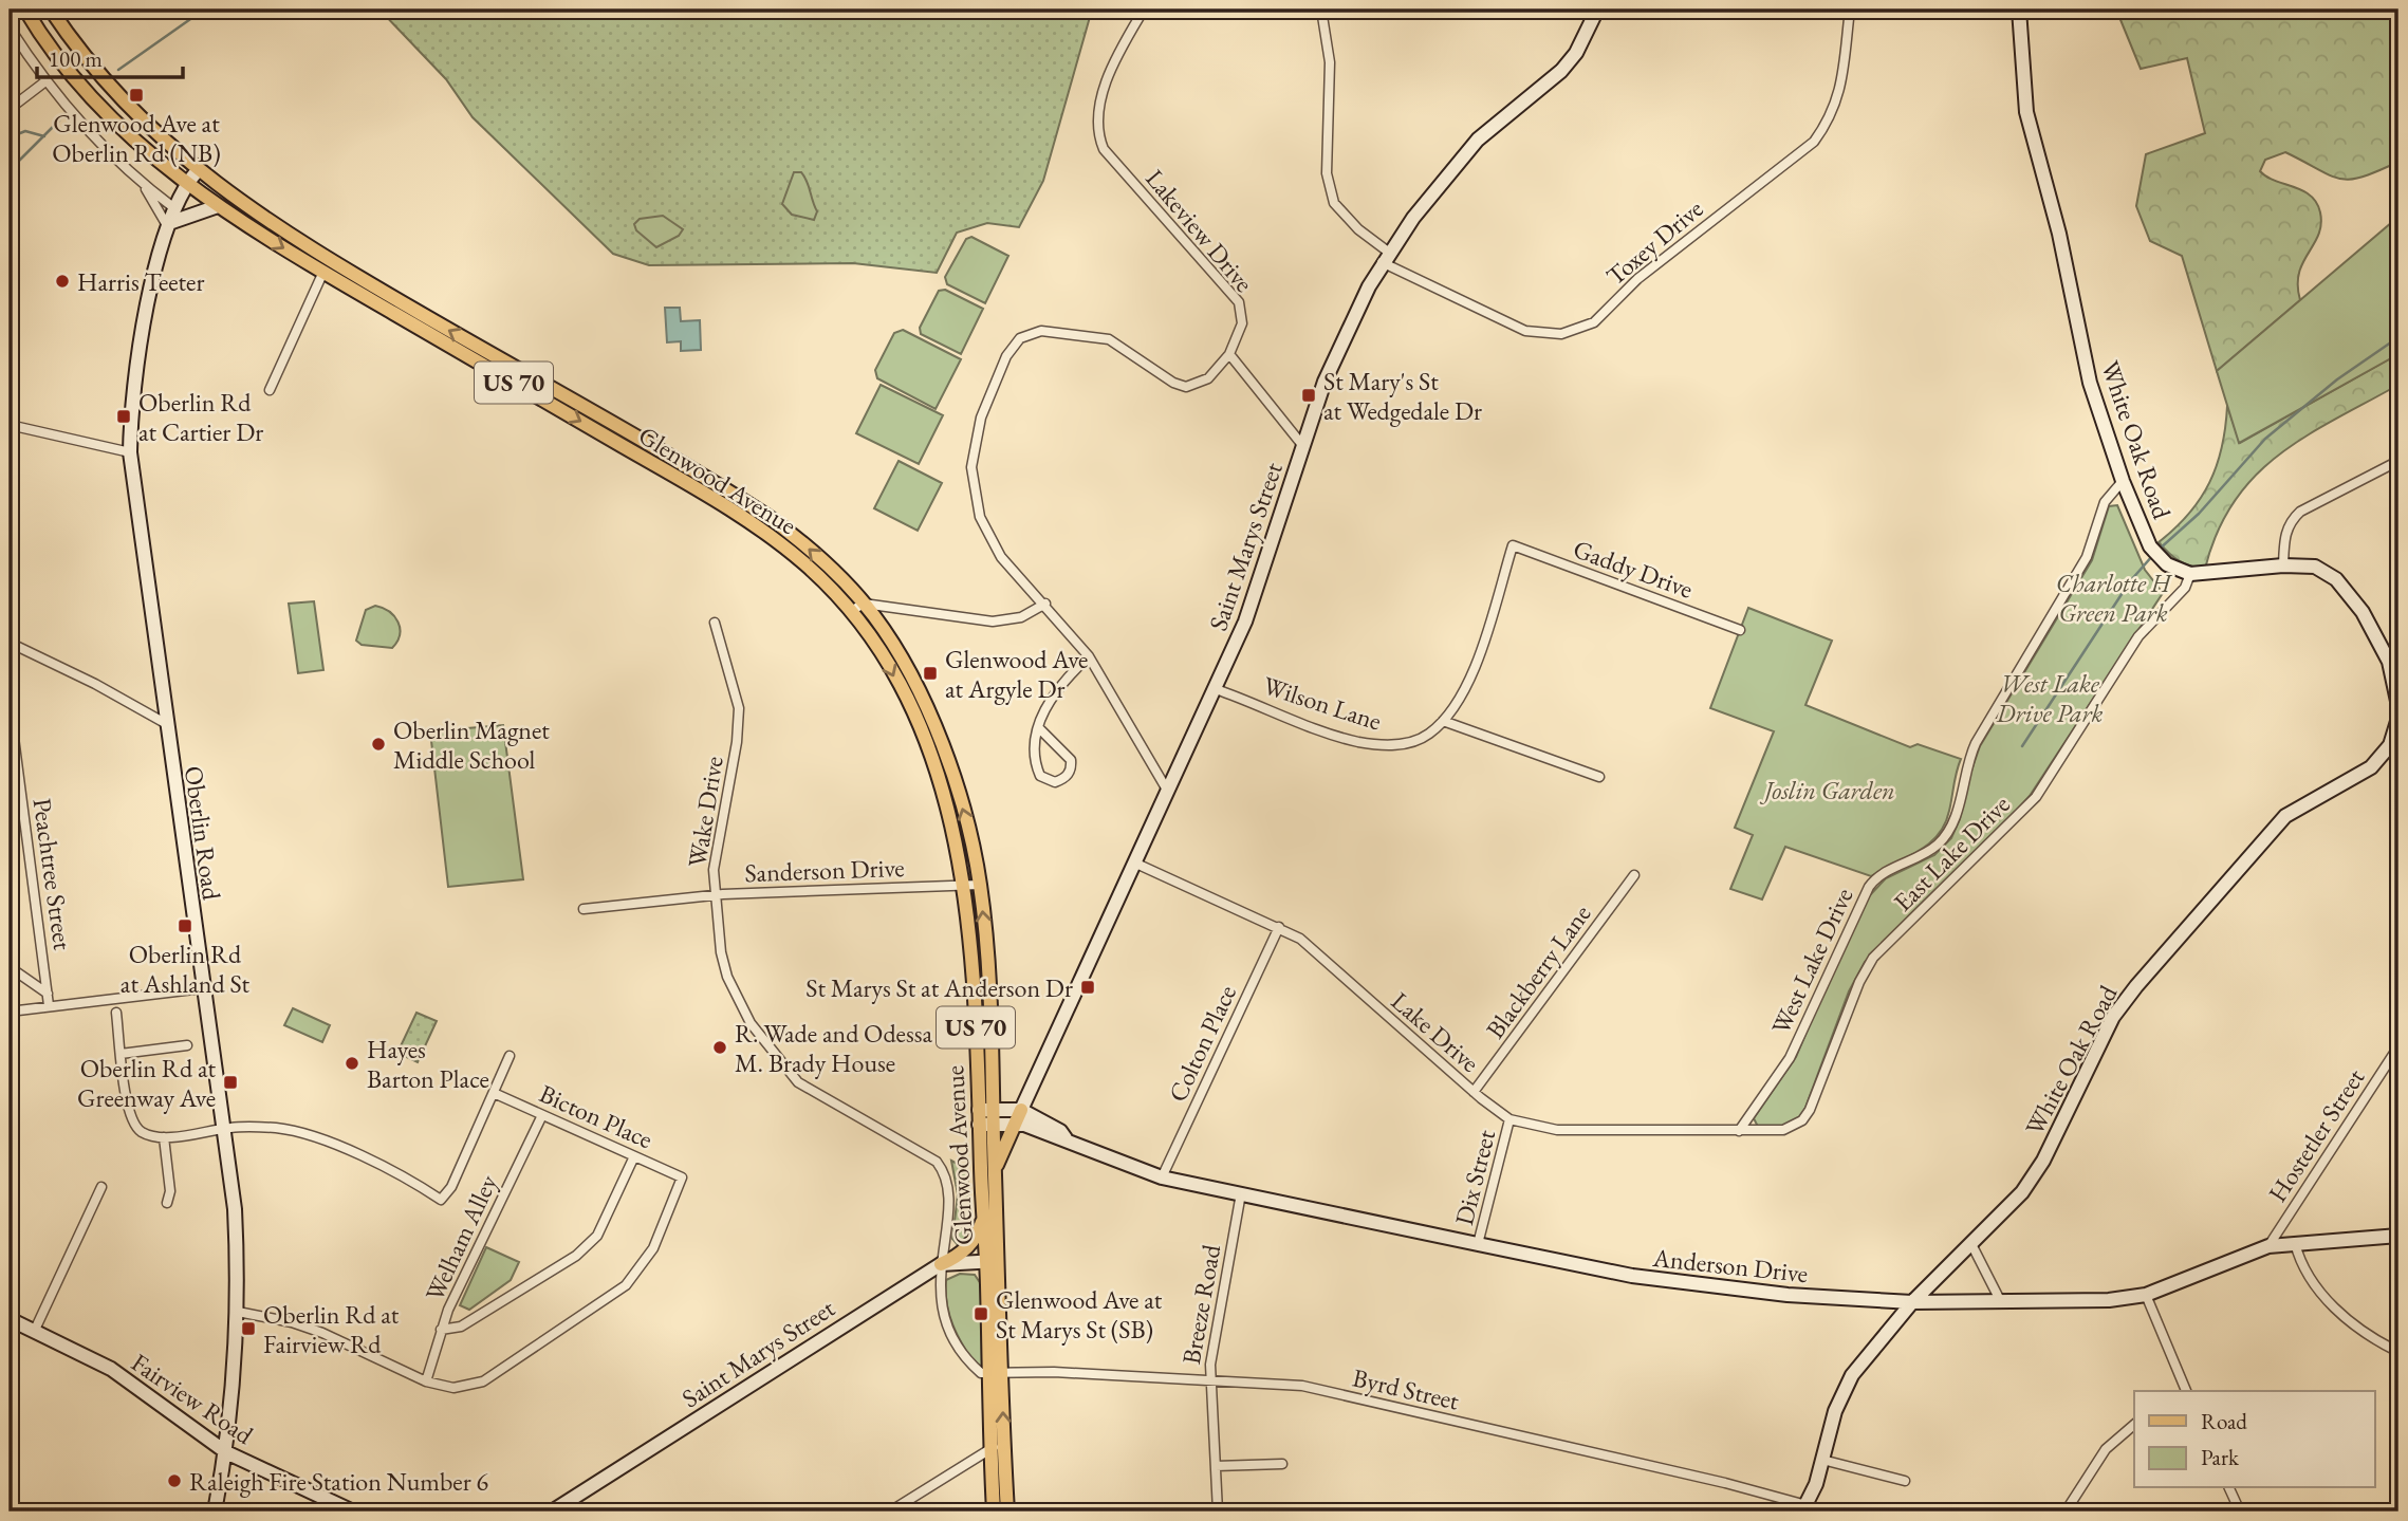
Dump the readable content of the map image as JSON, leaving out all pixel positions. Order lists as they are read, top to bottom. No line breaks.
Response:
{"streets":{"main road":["US 70","Glenwood Avenue"],"street":["Lakeview Drive","Toxey Drive","White Oak Road","Saint Marys Street","Gaddy Drive","Wilson Lane","Wake Drive","Oberlin Road","East Lake Drive","Sanderson Drive","Peachtree Street","West Lake Drive","Blackberry Lane","Lake Drive","Colton Place","Bicton Place","Hostetler Street","Dix Street","Welham Alley","Anderson Drive","Breeze Road","Byrd Street","Fairview Road"]},"crossings":[["Lakeview Drive","Saint Marys Street"],["Toxey Drive","Saint Marys Street"],["White Oak Road","East Lake Drive"],["White Oak Road","West Lake Drive"],["White Oak Road","Anderson Drive"],["White Oak Road","Byrd Street"],["Glenwood Avenue","Saint Marys Street"],["Glenwood Avenue","Wake Drive"],["Glenwood Avenue","Oberlin Road"],["Glenwood Avenue","Sanderson Drive"],["Glenwood Avenue","Byrd Street"],["Saint Marys Street","Wilson Lane"],["Saint Marys Street","Wake Drive"],["Saint Marys Street","Lake Drive"],["Saint Marys Street","Anderson Drive"],["Gaddy Drive","Wilson Lane"],["Wake Drive","Sanderson Drive"],["Wake Drive","Byrd Street"],["Oberlin Road","Fairview Road"],["East Lake Drive","West Lake Drive"],["East Lake Drive","Lake Drive"],["West Lake Drive","Lake Drive"],["Blackberry Lane","Lake Drive"],["Lake Drive","Colton Place"],["Lake Drive","Dix Street"],["Colton Place","Anderson Drive"],["Bicton Place","Welham Alley"],["Hostetler Street","Anderson Drive"],["Dix Street","Anderson Drive"],["Anderson Drive","Breeze Road"],["Breeze Road","Byrd Street"]],"parks":["Charlotte H Green Park","West Lake Drive Park","Joslin Garden"],"places":{"transit":["Glenwood Ave at Oberlin Rd (NB)","St Mary's St at Wedgedale Dr","Oberlin Rd at Cartier Dr","Glenwood Ave at Argyle Dr","Oberlin Rd at Ashland St","St Marys St at Anderson Dr","Oberlin Rd at Greenway Ave","Glenwood Ave at St Marys St (SB)","Oberlin Rd at Fairview Rd"],"other":["Harris Teeter","Oberlin Magnet Middle School","R. Wade and Odessa M. Brady House","Hayes Barton Place","Raleigh Fire Station Number 6"]},"legend":["Road","Park"],"scale_bar":"100 m"}
